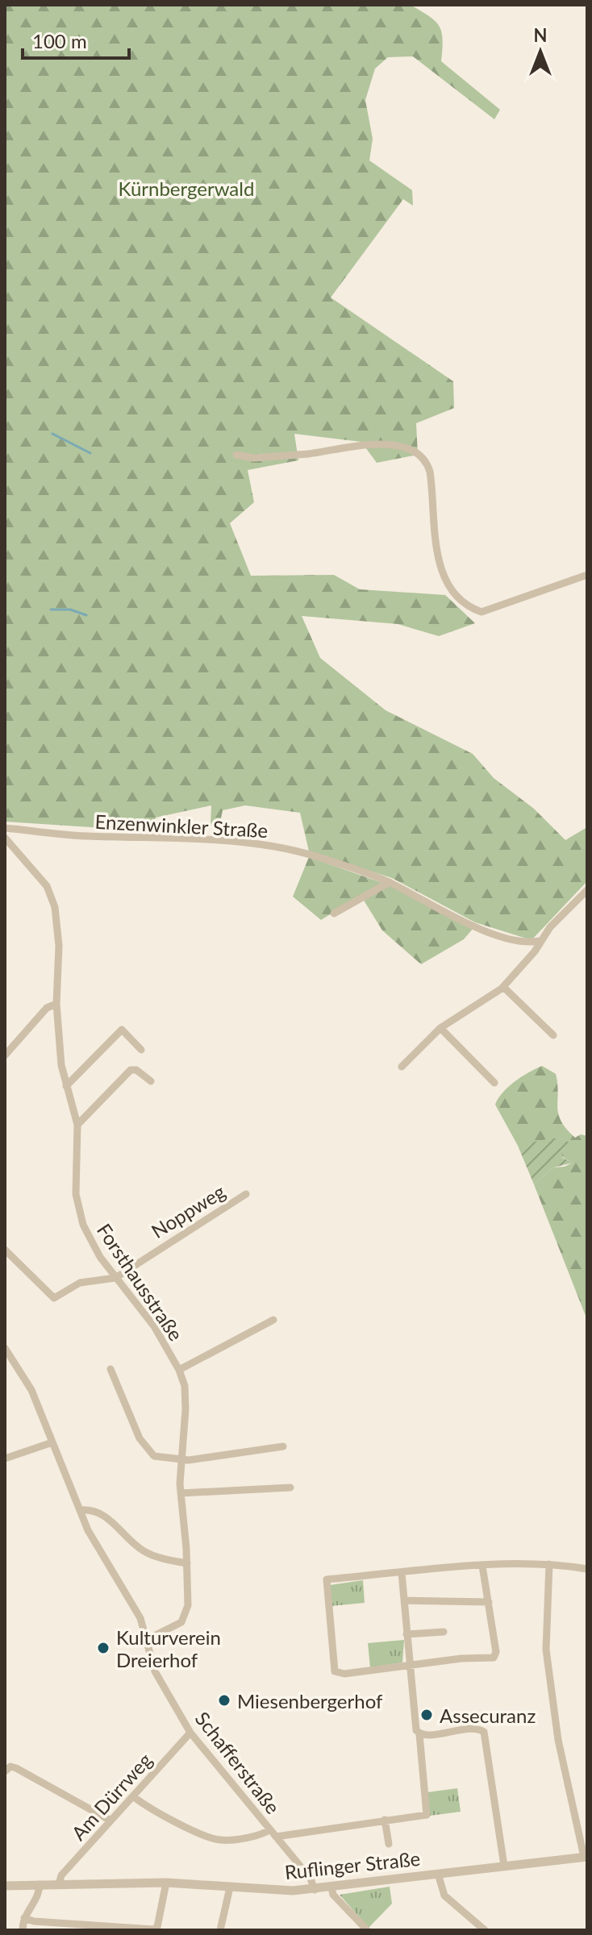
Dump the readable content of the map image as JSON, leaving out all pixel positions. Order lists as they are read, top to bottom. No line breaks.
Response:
{"streets":{"street":["Enzenwinkler Straße","Noppweg","Forsthausstraße","Schafferstraße","Am Dürrweg","Ruflinger Straße"]},"crossings":[["Noppweg","Forsthausstraße"],["Forsthausstraße","Schafferstraße"],["Schafferstraße","Am Dürrweg"],["Schafferstraße","Ruflinger Straße"],["Am Dürrweg","Ruflinger Straße"]],"parks":["Kürnbergerwald"],"places":["Kulturverein Dreierhof","Miesenbergerhof","Assecuranz"],"scale_bar":"100 m","north":"top"}
